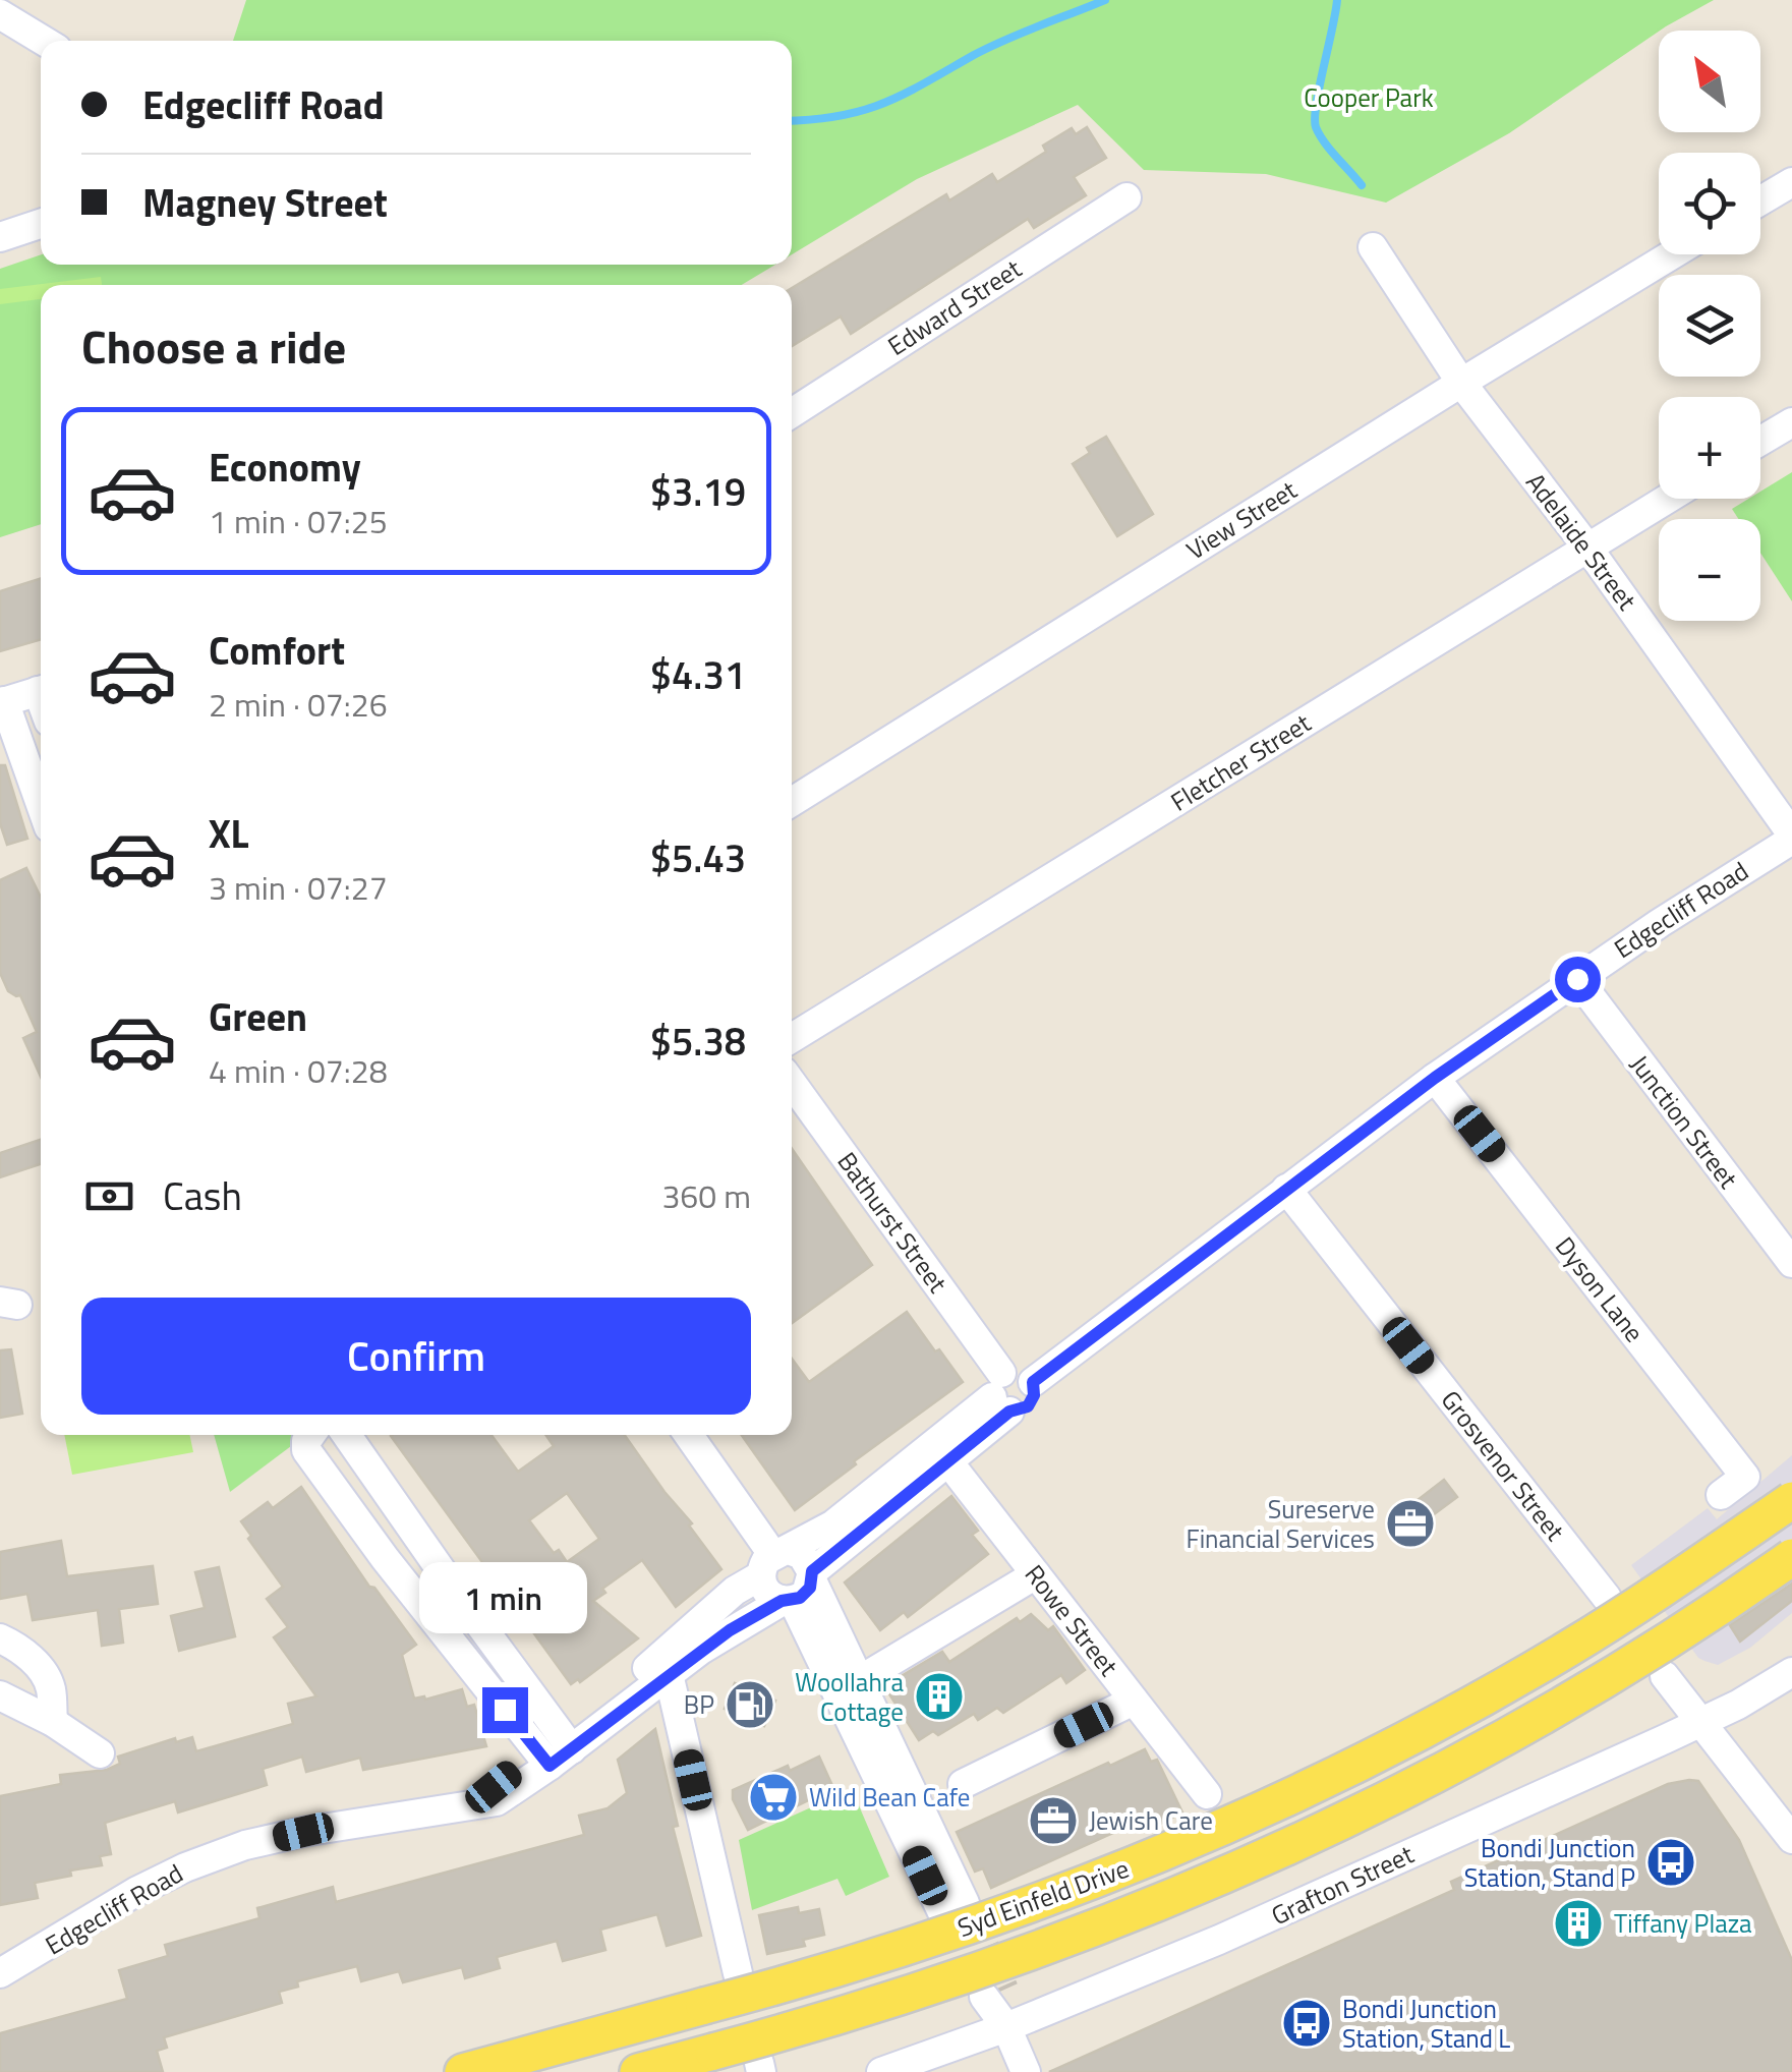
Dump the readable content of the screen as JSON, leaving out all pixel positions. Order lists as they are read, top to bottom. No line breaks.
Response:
{"streets":{"main road":["Syd Einfeld Drive"],"street":["Edward Street","View Street","Adelaide Street","Fletcher Street","Edgecliff Road","Junction Street","Bathurst Street","Dyson Lane","Grosvenor Street","Rowe Street","Grafton Street"]},"crossings":[["View Street","Adelaide Street"],["Adelaide Street","Fletcher Street"],["Adelaide Street","Edgecliff Road"],["Edgecliff Road","Junction Street"],["Edgecliff Road","Bathurst Street"],["Edgecliff Road","Dyson Lane"],["Edgecliff Road","Grosvenor Street"],["Edgecliff Road","Rowe Street"]],"parks":["Cooper Park"],"places":{"office":["Sureserve Financial Services","Jewish Care"],"building":["Woollahra Cottage","Tiffany Plaza"],"fuel station":["BP"],"supermarket":["Wild Bean Cafe"],"bus stop":["Bondi Junction Station, Stand P","Bondi Junction Station, Stand L"]},"north":"top left","page":{"map_buttons":["+","−"],"banner":["Edgecliff Road","Magney Street"],"heading":"Choose a ride","list":[{"name":"Economy","note":"1 min · 07:25","value":"$3.19"},{"name":"Comfort","note":"2 min · 07:26","value":"$4.31"},{"name":"XL","note":"3 min · 07:27","value":"$5.43"},{"name":"Green","note":"4 min · 07:28","value":"$5.38"}],"pay":["Cash","360 m"],"buttons":"Confirm","bubble":"1 min"}}
